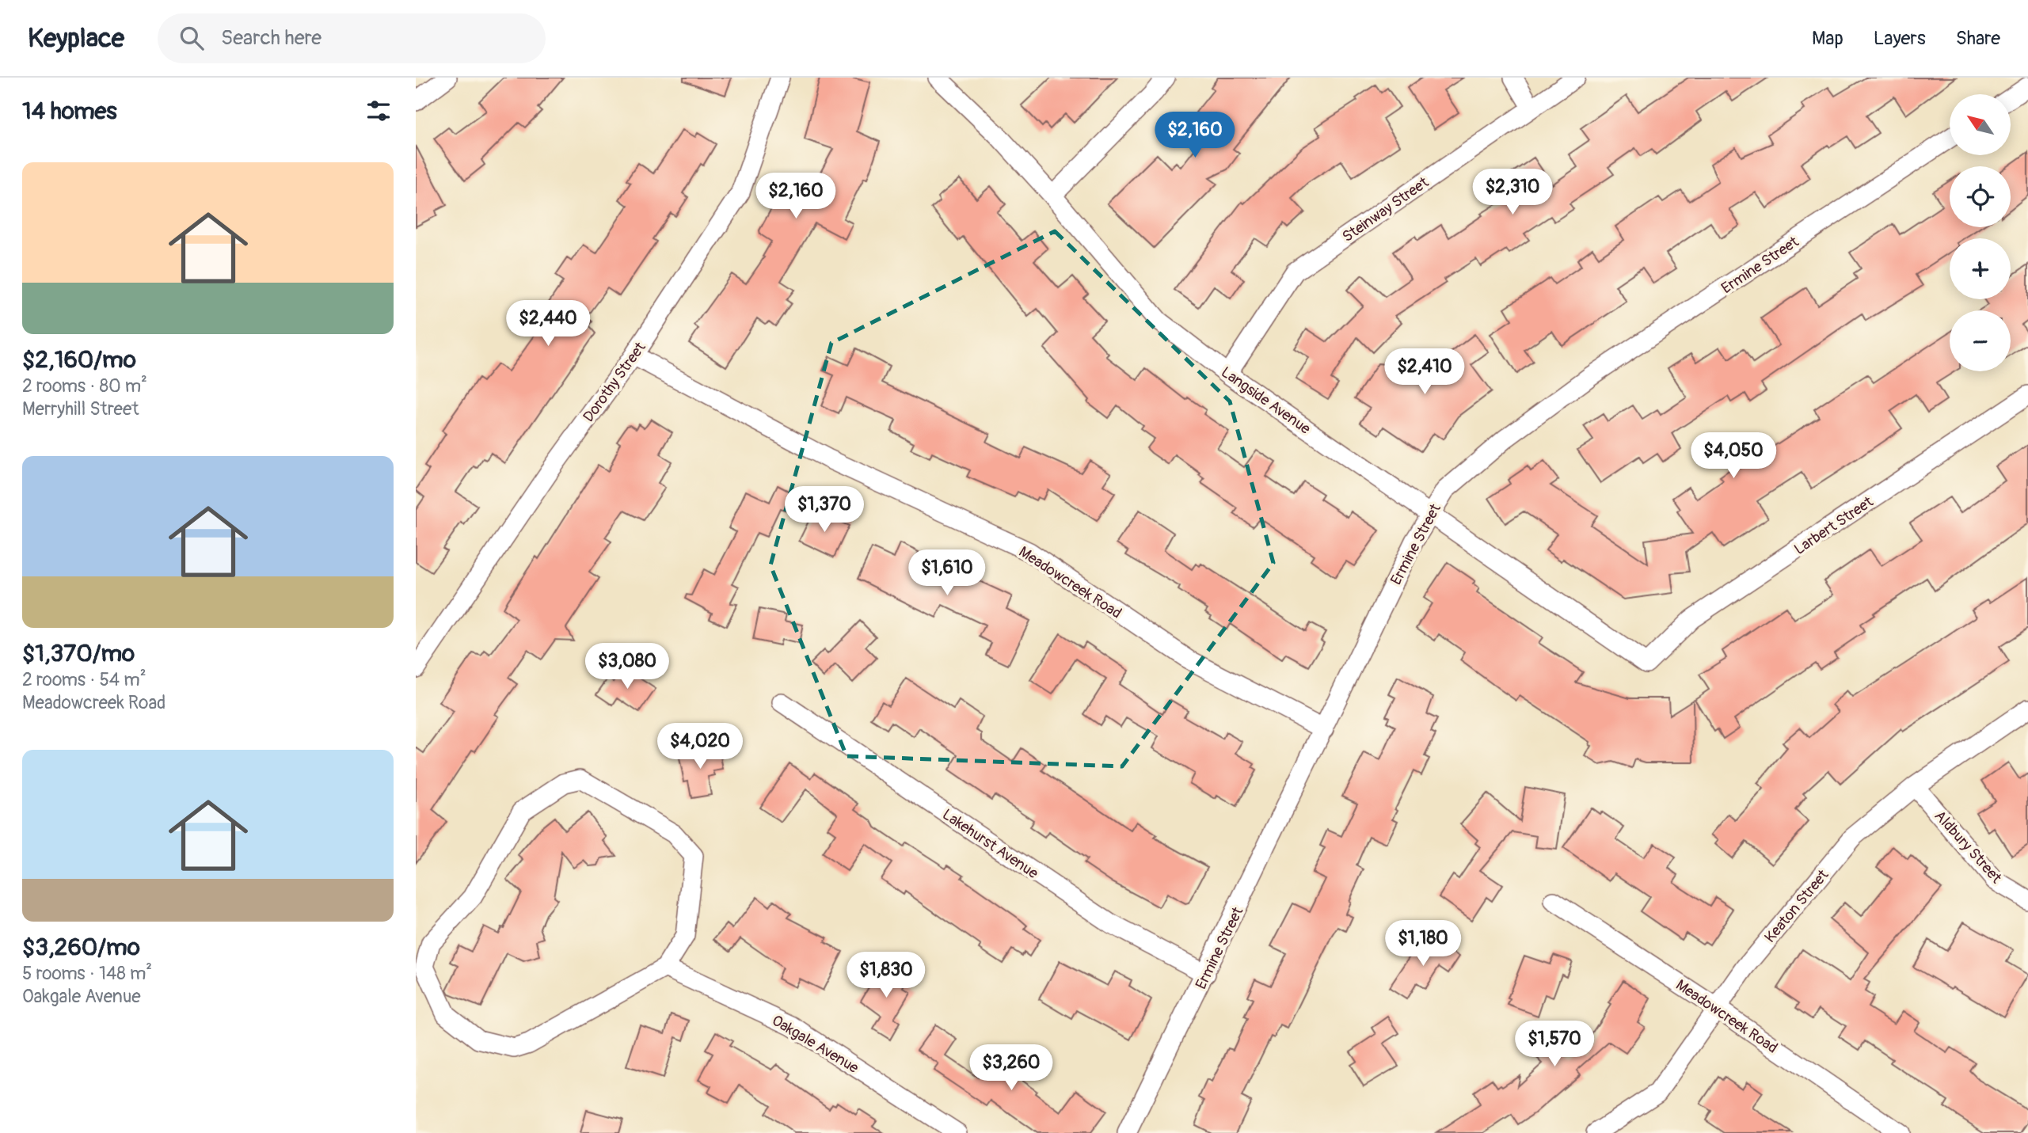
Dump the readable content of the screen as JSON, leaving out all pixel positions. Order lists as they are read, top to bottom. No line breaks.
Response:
{"streets":{"street":["Steinway Street","Ermine Street","Dorothy Street","Langside Avenue","Larbert Street","Meadowcreek Road","Lakehurst Avenue","Aldbury Street","Keaton Street","Oakgale Avenue"]},"crossings":[["Steinway Street","Langside Avenue"],["Ermine Street","Langside Avenue"],["Ermine Street","Meadowcreek Road"],["Ermine Street","Lakehurst Avenue"],["Dorothy Street","Meadowcreek Road"],["Langside Avenue","Larbert Street"],["Meadowcreek Road","Keaton Street"],["Aldbury Street","Keaton Street"]],"north":"top left","page":{"header":"Keyplace","search":"Search here","nav":["Map","Layers","Share"],"heading":"14 homes","map_buttons":["+","−"],"price":["$2,160","$2,310","$2,160","$2,440","$2,410","$4,050","$1,370","$1,610","$3,080","$4,020","$1,180","$1,830","$1,570","$3,260"],"list":[{"name":"$2,160/mo","note":"2 rooms · 80 m² · Merryhill Street"},{"name":"$1,370/mo","note":"2 rooms · 54 m² · Meadowcreek Road"},{"name":"$3,260/mo","note":"5 rooms · 148 m² · Oakgale Avenue"}]}}
